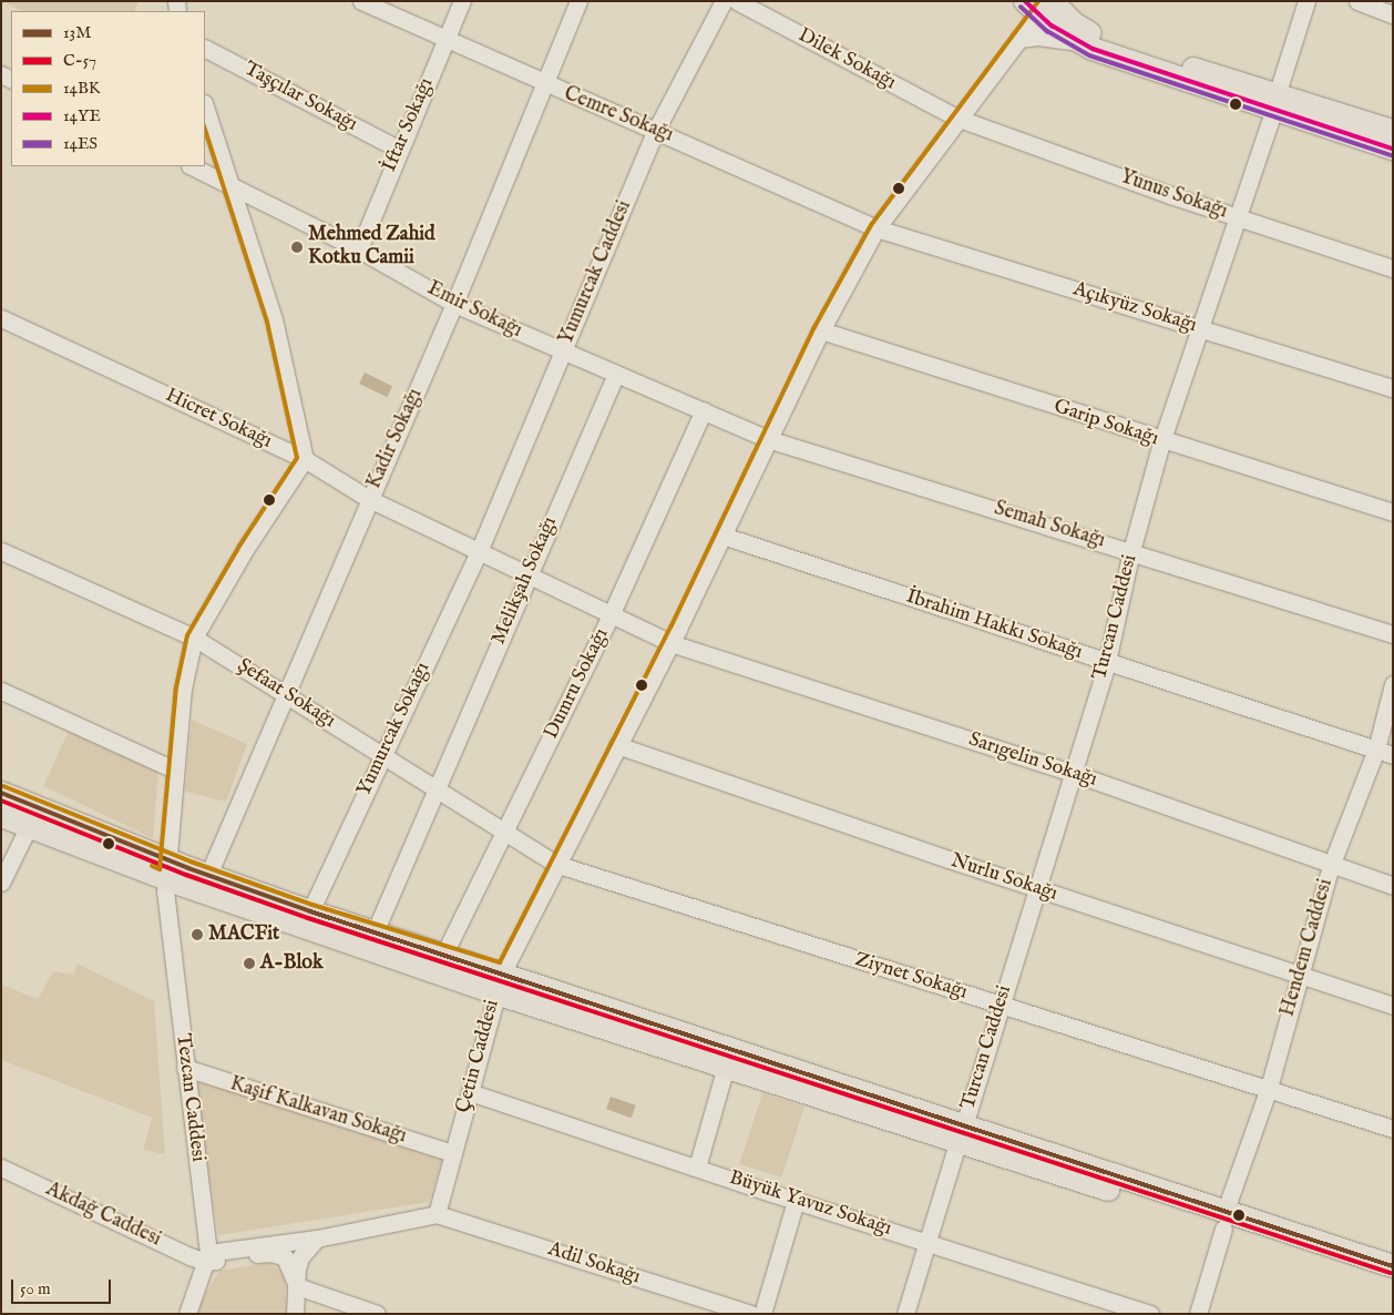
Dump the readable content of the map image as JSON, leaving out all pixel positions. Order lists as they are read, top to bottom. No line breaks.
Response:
{"streets":{"street":["Dilek Sokağı","Taşçılar Sokağı","Cemre Sokağı","İftar Sokağı","Yunus Sokağı","Yumurcak Caddesi","Açıkyüz Sokağı","Emir Sokağı","Hicret Sokağı","Garip Sokağı","Kadir Sokağı","Semah Sokağı","Melikşah Sokağı","Turcan Caddesi","İbrahim Hakkı Sokağı","Dumru Sokağı","Şefaat Sokağı","Yumurcak Sokağı","Sarıgelin Sokağı","Nurlu Sokağı","Hendem Caddesi","Ziynet Sokağı","Çetin Caddesi","Tezcan Caddesi","Kaşif Kalkavan Sokağı","Büyük Yavuz Sokağı","Akdağ Caddesi","Adil Sokağı"]},"crossings":[["Dilek Sokağı","Yunus Sokağı"],["Dilek Sokağı","Çetin Caddesi"],["Taşçılar Sokağı","İftar Sokağı"],["Cemre Sokağı","İftar Sokağı"],["Cemre Sokağı","Yumurcak Caddesi"],["Cemre Sokağı","Açıkyüz Sokağı"],["Cemre Sokağı","Kadir Sokağı"],["Cemre Sokağı","Çetin Caddesi"],["İftar Sokağı","Emir Sokağı"],["Yunus Sokağı","Turcan Caddesi"],["Yunus Sokağı","Çetin Caddesi"],["Yumurcak Caddesi","Emir Sokağı"],["Yumurcak Caddesi","Hicret Sokağı"],["Yumurcak Caddesi","Yumurcak Sokağı"],["Açıkyüz Sokağı","Turcan Caddesi"],["Açıkyüz Sokağı","Çetin Caddesi"],["Emir Sokağı","Kadir Sokağı"],["Emir Sokağı","Semah Sokağı"],["Emir Sokağı","Melikşah Sokağı"],["Emir Sokağı","Dumru Sokağı"],["Emir Sokağı","Çetin Caddesi"],["Hicret Sokağı","Kadir Sokağı"],["Hicret Sokağı","Melikşah Sokağı"],["Hicret Sokağı","Dumru Sokağı"],["Hicret Sokağı","Yumurcak Sokağı"],["Hicret Sokağı","Sarıgelin Sokağı"],["Hicret Sokağı","Çetin Caddesi"],["Hicret Sokağı","Tezcan Caddesi"],["Garip Sokağı","Turcan Caddesi"],["Garip Sokağı","Çetin Caddesi"],["Kadir Sokağı","Şefaat Sokağı"],["Semah Sokağı","Turcan Caddesi"],["Semah Sokağı","Çetin Caddesi"],["Melikşah Sokağı","Şefaat Sokağı"],["Turcan Caddesi","İbrahim Hakkı Sokağı"],["Turcan Caddesi","Sarıgelin Sokağı"],["Turcan Caddesi","Nurlu Sokağı"],["Turcan Caddesi","Ziynet Sokağı"],["Turcan Caddesi","Büyük Yavuz Sokağı"],["İbrahim Hakkı Sokağı","Hendem Caddesi"],["İbrahim Hakkı Sokağı","Çetin Caddesi"],["Dumru Sokağı","Şefaat Sokağı"],["Şefaat Sokağı","Yumurcak Sokağı"],["Şefaat Sokağı","Ziynet Sokağı"],["Şefaat Sokağı","Çetin Caddesi"],["Şefaat Sokağı","Tezcan Caddesi"],["Sarıgelin Sokağı","Hendem Caddesi"],["Sarıgelin Sokağı","Çetin Caddesi"],["Nurlu Sokağı","Hendem Caddesi"],["Nurlu Sokağı","Çetin Caddesi"],["Hendem Caddesi","Ziynet Sokağı"],["Ziynet Sokağı","Çetin Caddesi"],["Çetin Caddesi","Kaşif Kalkavan Sokağı"],["Çetin Caddesi","Büyük Yavuz Sokağı"],["Çetin Caddesi","Adil Sokağı"],["Tezcan Caddesi","Kaşif Kalkavan Sokağı"],["Tezcan Caddesi","Akdağ Caddesi"]],"places":["Mehmed Zahid Kotku Camii","MACFit","A-Blok"],"lines":["transit line 14BK","transit line 14YE","transit line 14ES","transit line 13M","transit line C-57"],"legend":["13M","C-57","14BK","14YE","14ES"],"scale_bar":"50 m"}
